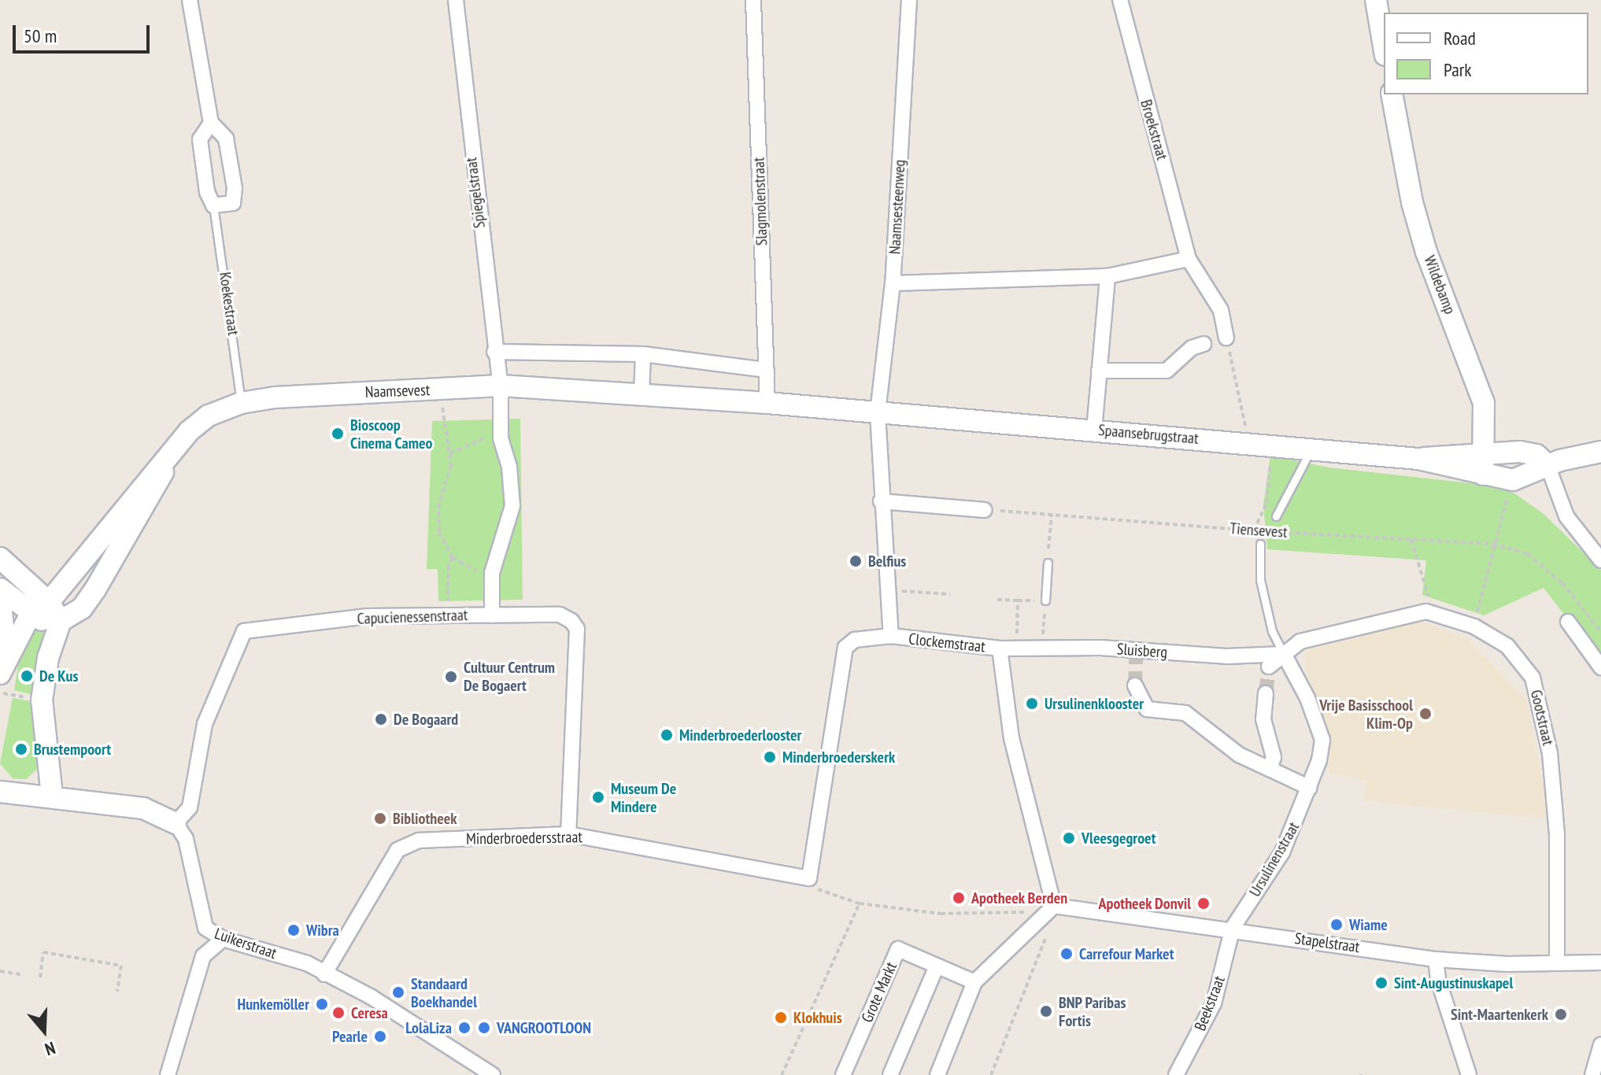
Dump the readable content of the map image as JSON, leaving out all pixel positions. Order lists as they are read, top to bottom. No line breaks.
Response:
{"streets":{"street":["Broekstraat","Spiegelstraat","Slagmolenstraat","Naamsesteenweg","Wildebamp","Koekestraat","Naamsevest","Spaansebrugstraat","Capucienessenstraat","Clockemstraat","Sluisberg","Gootstraat","Minderbroedersstraat","Ursulinenstraat","Stapelstraat","Luikerstraat","Grote Markt","Beekstraat"],"path":["Tiensevest"]},"crossings":[["Spiegelstraat","Naamsevest"],["Spiegelstraat","Capucienessenstraat"],["Slagmolenstraat","Naamsevest"],["Naamsesteenweg","Naamsevest"],["Naamsesteenweg","Spaansebrugstraat"],["Naamsesteenweg","Clockemstraat"],["Wildebamp","Spaansebrugstraat"],["Koekestraat","Naamsevest"],["Naamsevest","Spaansebrugstraat"],["Naamsevest","Clockemstraat"],["Spaansebrugstraat","Clockemstraat"],["Capucienessenstraat","Minderbroedersstraat"],["Capucienessenstraat","Luikerstraat"],["Clockemstraat","Sluisberg"],["Clockemstraat","Stapelstraat"],["Sluisberg","Ursulinenstraat"],["Gootstraat","Stapelstraat"],["Minderbroedersstraat","Luikerstraat"],["Ursulinenstraat","Stapelstraat"],["Ursulinenstraat","Beekstraat"],["Stapelstraat","Beekstraat"]],"places":["Bioscoop Cinema Cameo","Belfius","De Kus","Cultuur Centrum De Bogaert","Ursulinenklooster","Vrije Basisschool Klim-Op","De Bogaard","Minderbroederlooster","Brustempoort","Minderbroederskerk","Museum De Mindere","Bibliotheek","Vleesgegroet","Apotheek Berden","Apotheek Donvil","Wiame","Wibra","Carrefour Market","Sint-Augustinuskapel","Standaard Boekhandel","Hunkemöller","BNP Paribas Fortis","Ceresa","Sint-Maartenkerk","Klokhuis","LolaLiza","VANGROOTLOON","Pearle"],"legend":["Road","Park"],"scale_bar":"50 m","north":"bottom"}
